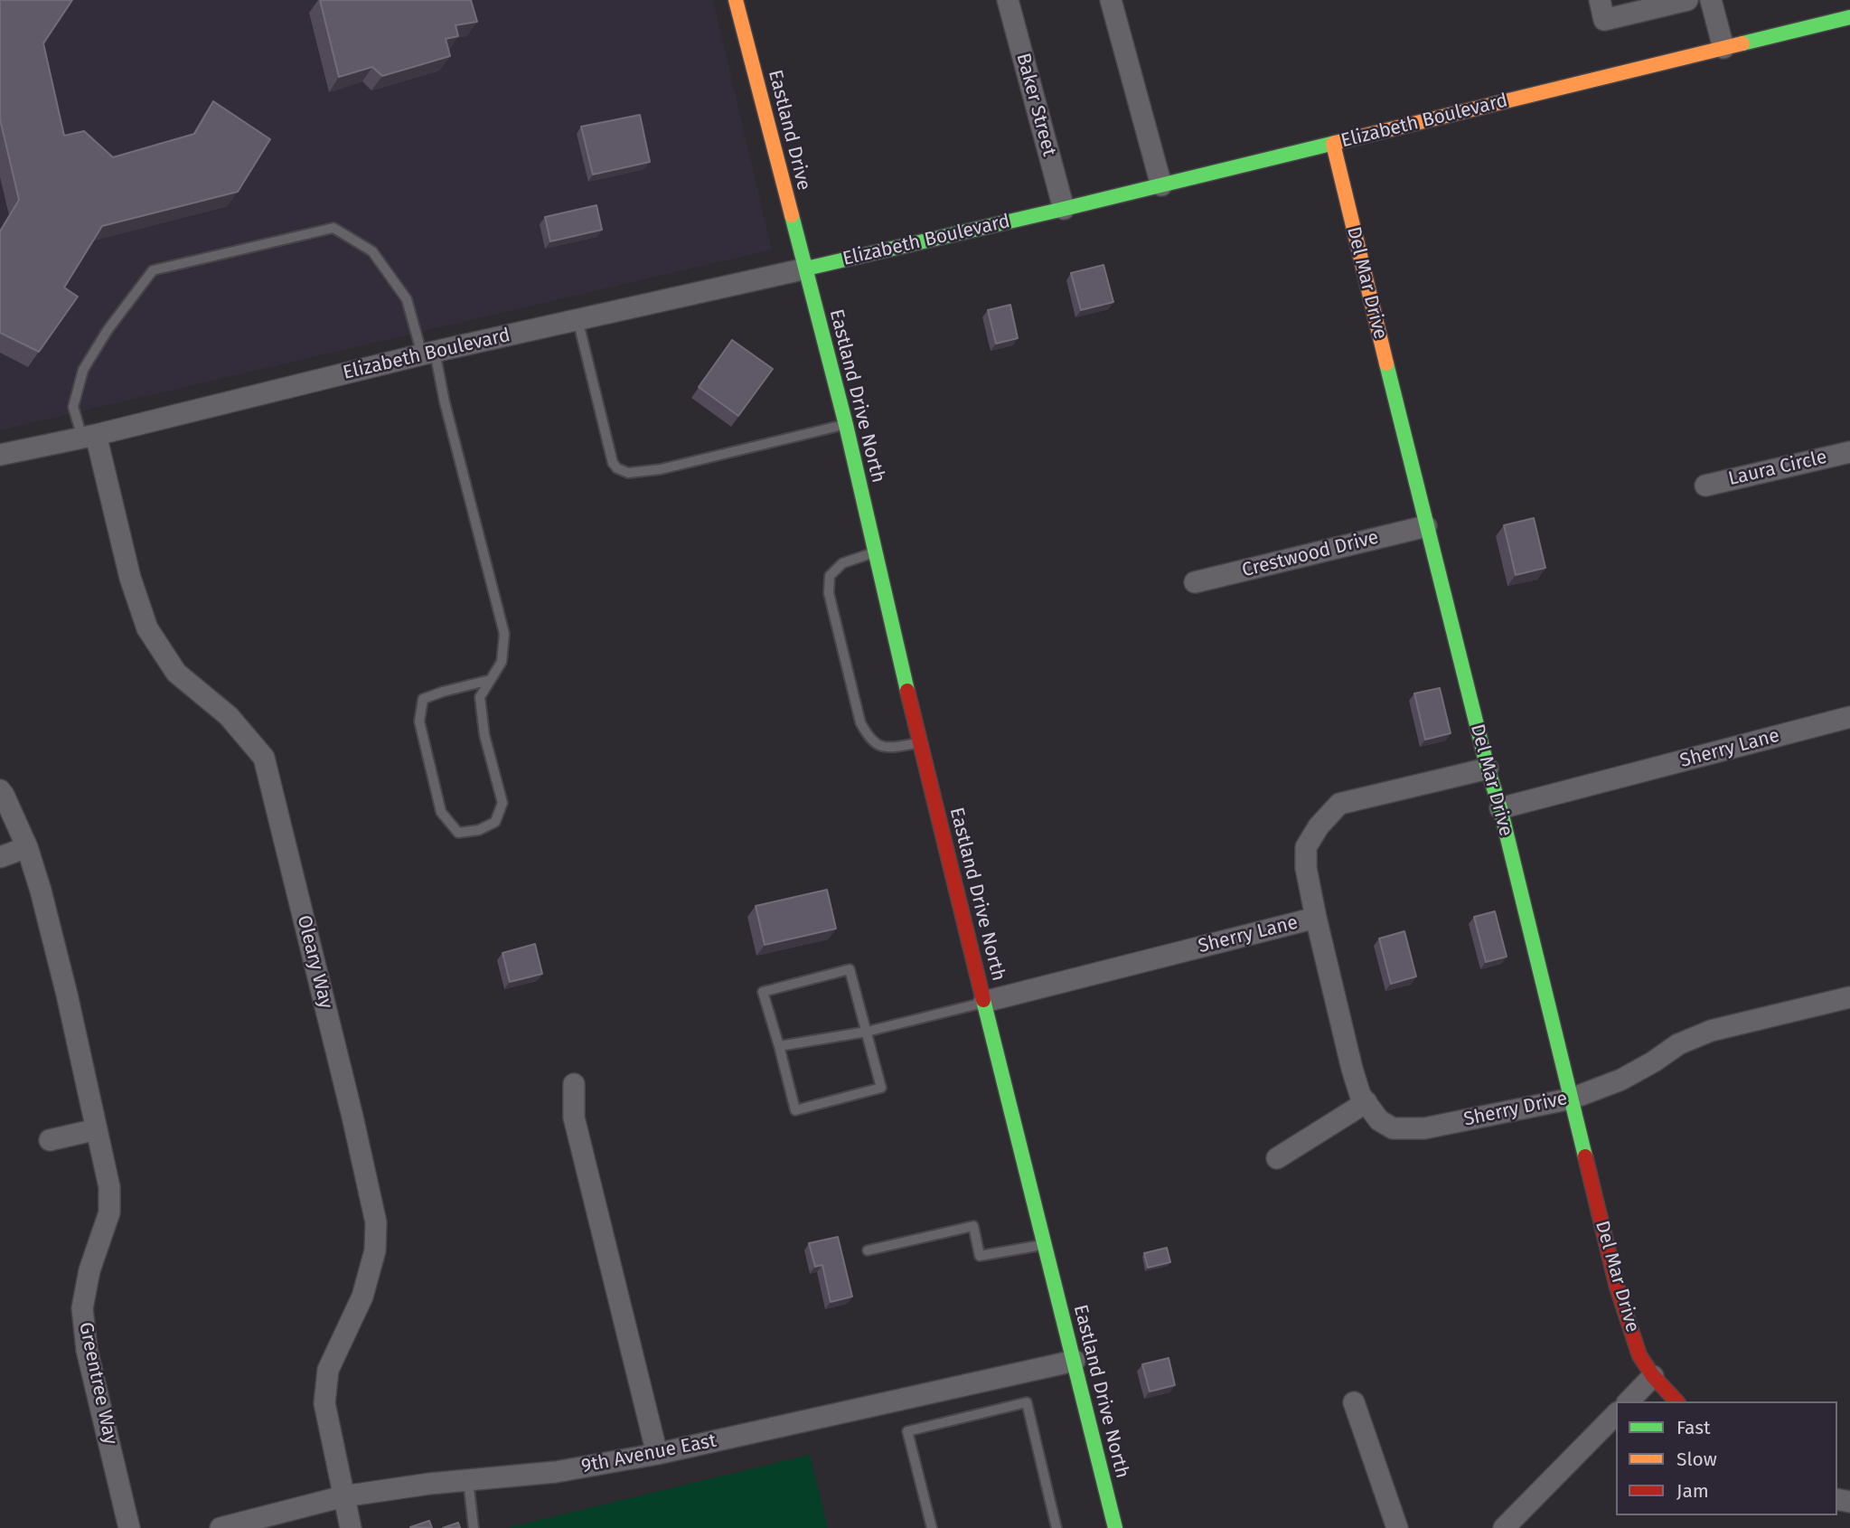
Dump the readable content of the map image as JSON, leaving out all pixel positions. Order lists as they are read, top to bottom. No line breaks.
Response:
{"streets":{"street":["Baker Street","Elizabeth Boulevard","Eastland Drive","Del Mar Drive","Eastland Drive North","Laura Circle","Crestwood Drive","Sherry Lane","Oleary Way","Sherry Drive","Greentree Way","9th Avenue East"]},"crossings":[["Baker Street","Elizabeth Boulevard"],["Elizabeth Boulevard","Eastland Drive"],["Elizabeth Boulevard","Del Mar Drive"],["Elizabeth Boulevard","Eastland Drive North"],["Elizabeth Boulevard","Oleary Way"],["Eastland Drive","Eastland Drive North"],["Del Mar Drive","Crestwood Drive"],["Del Mar Drive","Sherry Lane"],["Del Mar Drive","Sherry Drive"],["Eastland Drive North","Sherry Lane"],["Eastland Drive North","9th Avenue East"],["Sherry Lane","Sherry Drive"],["Oleary Way","9th Avenue East"]],"legend":["Fast","Slow","Jam"]}
